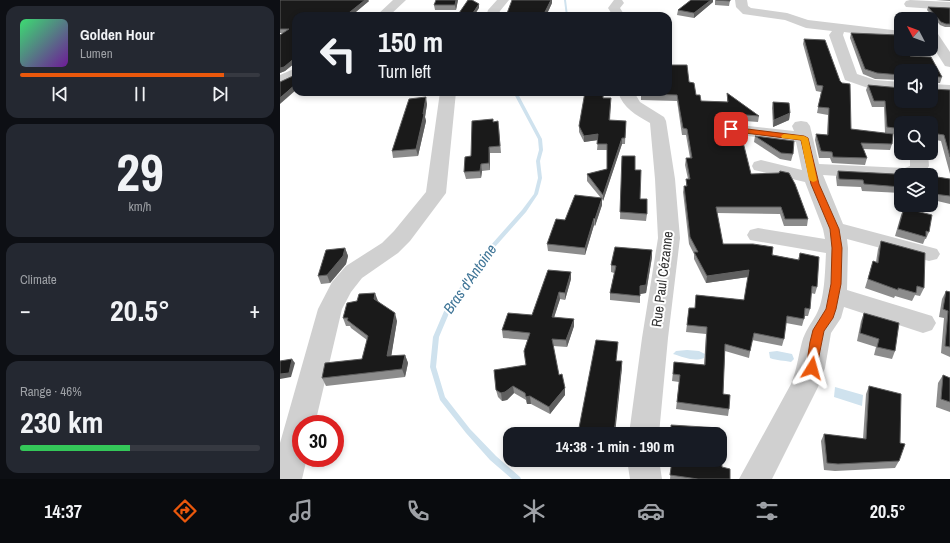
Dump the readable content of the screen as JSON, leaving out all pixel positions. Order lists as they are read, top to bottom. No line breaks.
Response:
{"streets":{"street":["Rue Paul Cézanne"]},"water":["Bras d'Antoine"],"north":"top left","page":{"turn":["150 m","Turn left"],"song":["Golden Hour","Lumen"],"tile":[["29","km/h"],"Climate",["Range · 46%","230 km"]],"heat":["−","20.5°","+"],"limit":"30","trip":"14:38 · 1 min · 190 m","tabs":["14:37","20.5°"]}}
